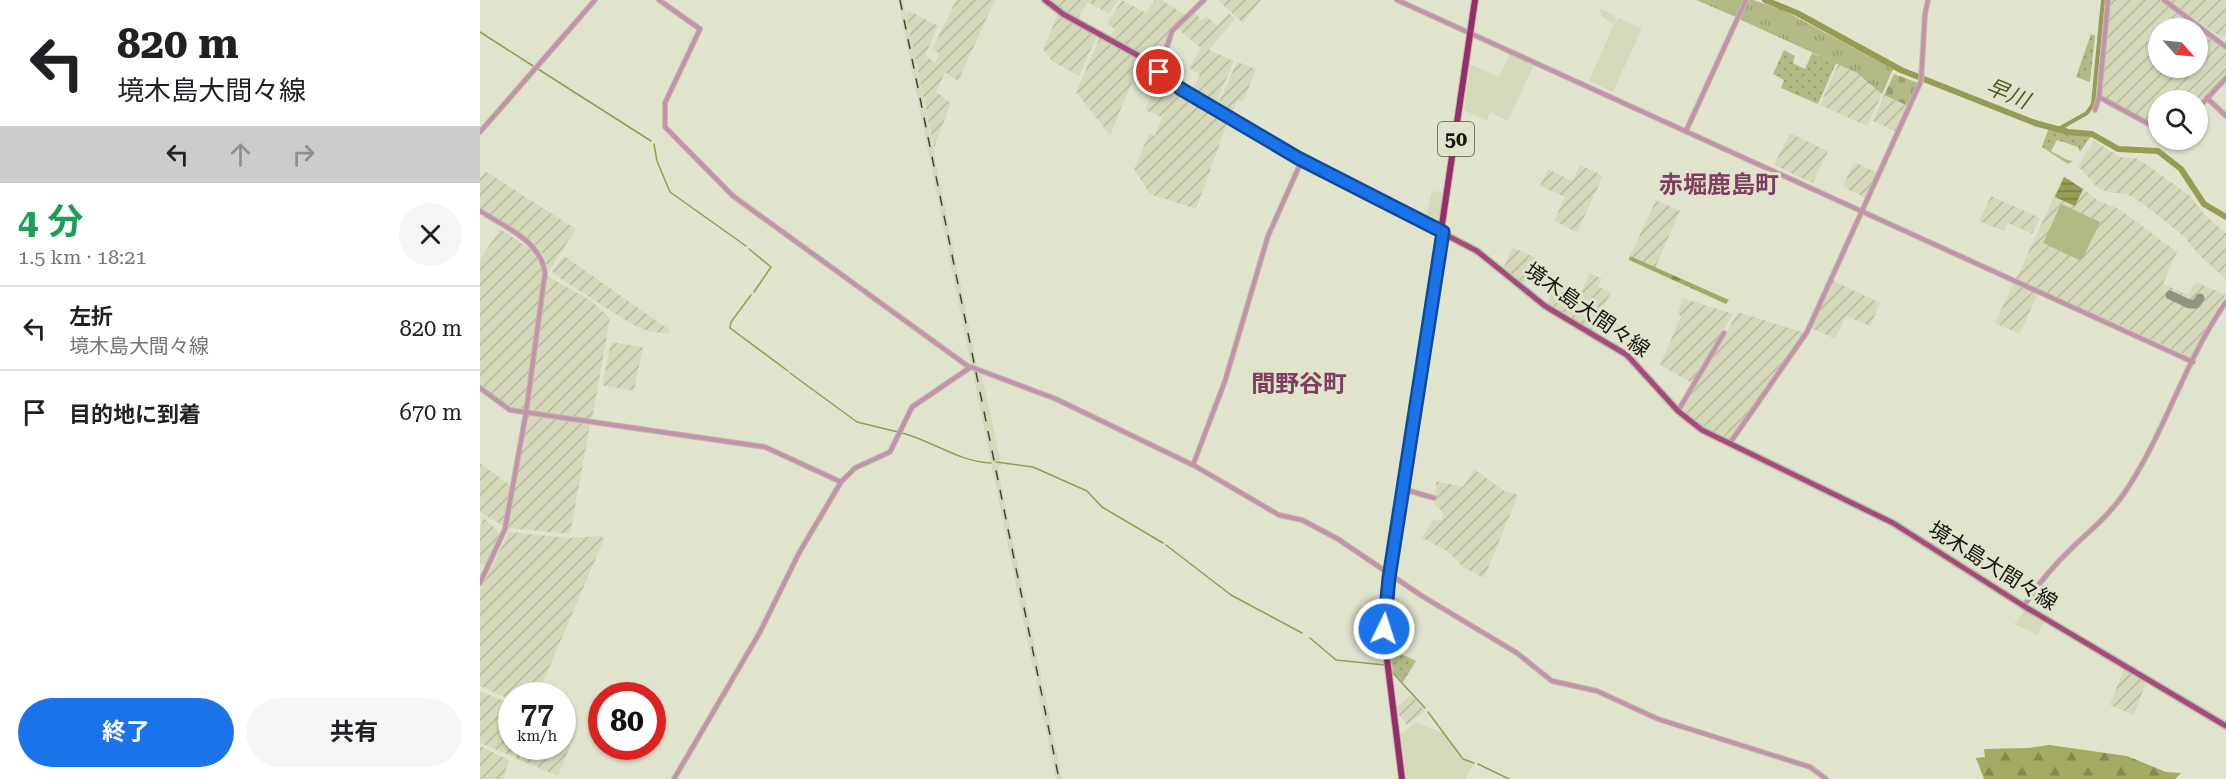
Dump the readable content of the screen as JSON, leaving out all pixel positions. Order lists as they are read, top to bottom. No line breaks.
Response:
{"streets":{"highway":["50"],"main road":["境木島大間々線"]},"crossings":[["50","境木島大間々線"]],"districts":["赤堀鹿島町","間野谷町"],"water":["早川"],"north":"bottom right","page":{"turn":["820 m","境木島大間々線"],"heading":["4 分","1.5 km · 18:21"],"list":[{"name":"左折","note":"境木島大間々線","value":"820 m"},{"name":"目的地に到着","value":"670 m"}],"speed":"77 km/h","limit":"80","buttons":["終了","共有"]}}
